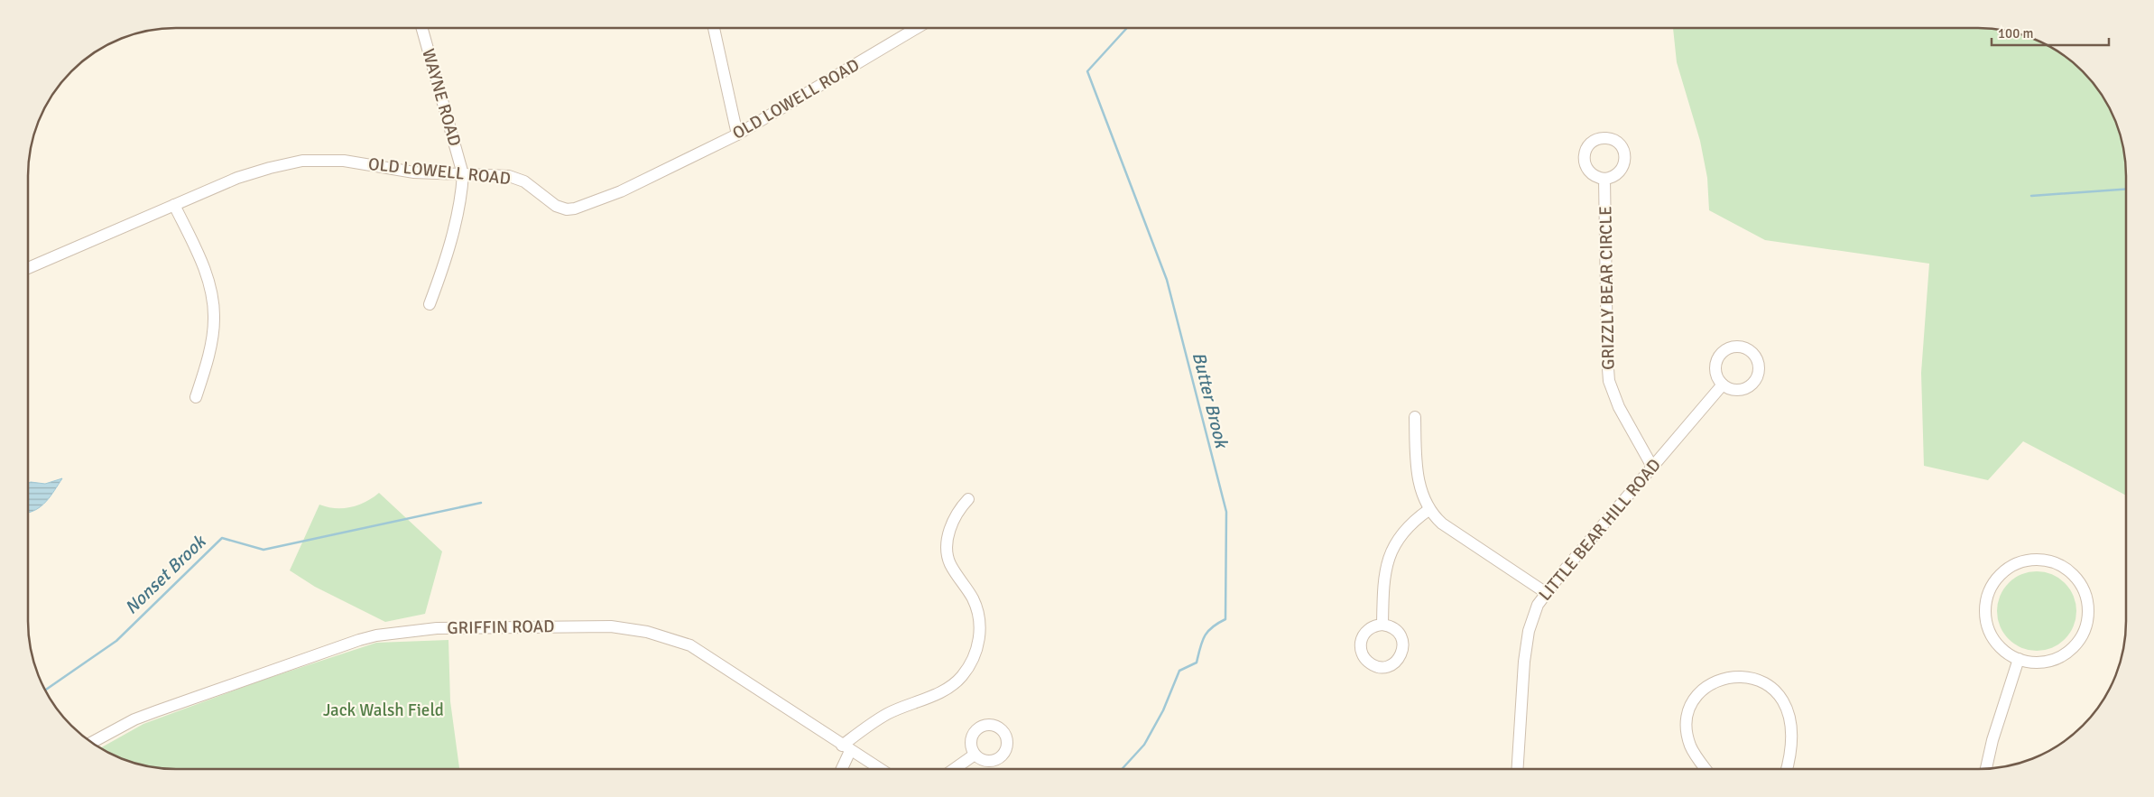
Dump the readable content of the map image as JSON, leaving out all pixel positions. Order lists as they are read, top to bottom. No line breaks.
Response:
{"streets":{"street":["WAYNE ROAD","OLD LOWELL ROAD","GRIZZLY BEAR CIRCLE","LITTLE BEAR HILL ROAD","GRIFFIN ROAD"]},"crossings":[["WAYNE ROAD","OLD LOWELL ROAD"],["GRIZZLY BEAR CIRCLE","LITTLE BEAR HILL ROAD"]],"water":["Butter Brook","Nonset Brook"],"parks":["Jack Walsh Field"],"scale_bar":"100 m"}
